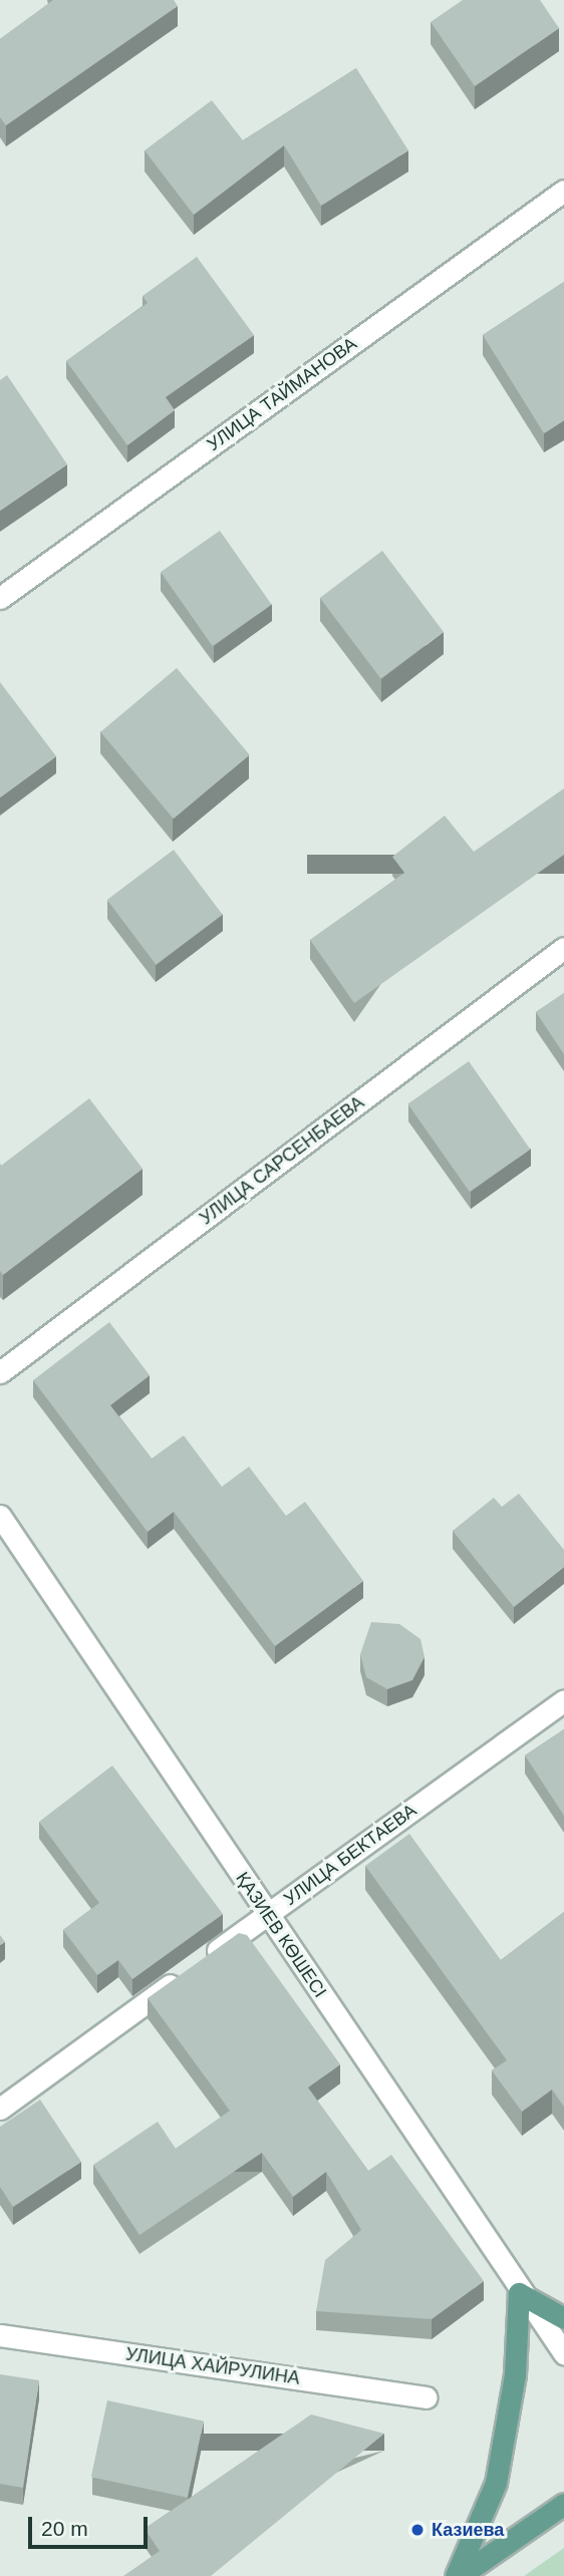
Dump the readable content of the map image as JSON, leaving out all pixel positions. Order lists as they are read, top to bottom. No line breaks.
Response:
{"streets":{"street":["УЛИЦА ТАЙМАНОВА","УЛИЦА САРСЕНБАЕВА","УЛИЦА БЕКТАЕВА","ҚАЗИЕВ КӨШЕСІ","УЛИЦА ХАЙРУЛИНА"]},"crossings":[["УЛИЦА БЕКТАЕВА","ҚАЗИЕВ КӨШЕСІ"]],"places":["Казиева"],"scale_bar":"20 m"}
